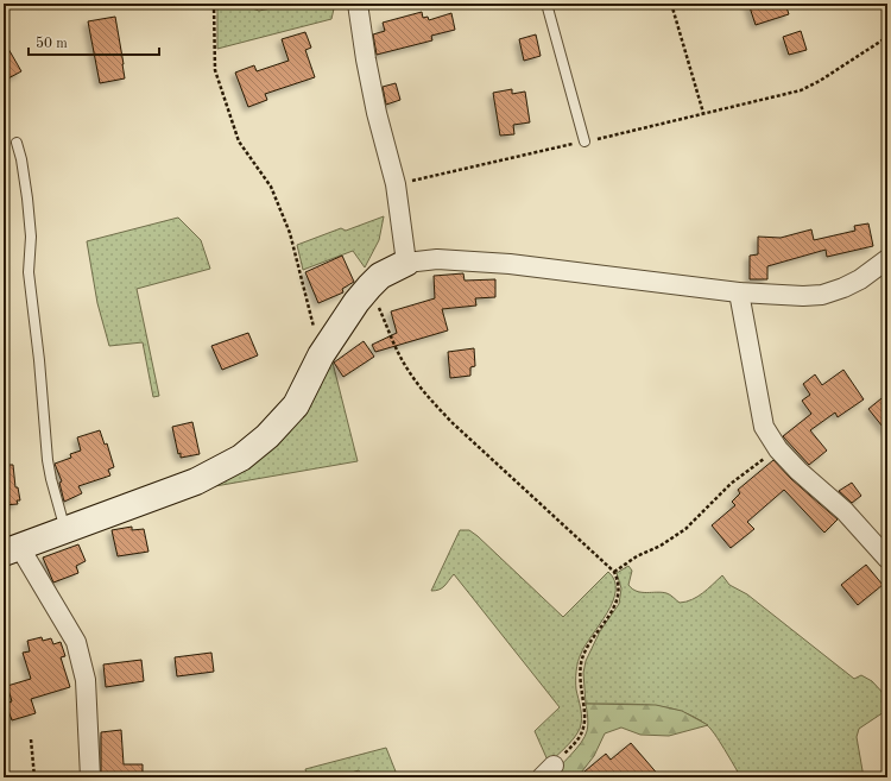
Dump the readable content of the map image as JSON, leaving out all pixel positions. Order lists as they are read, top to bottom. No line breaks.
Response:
{"scale_bar":"50 m"}
